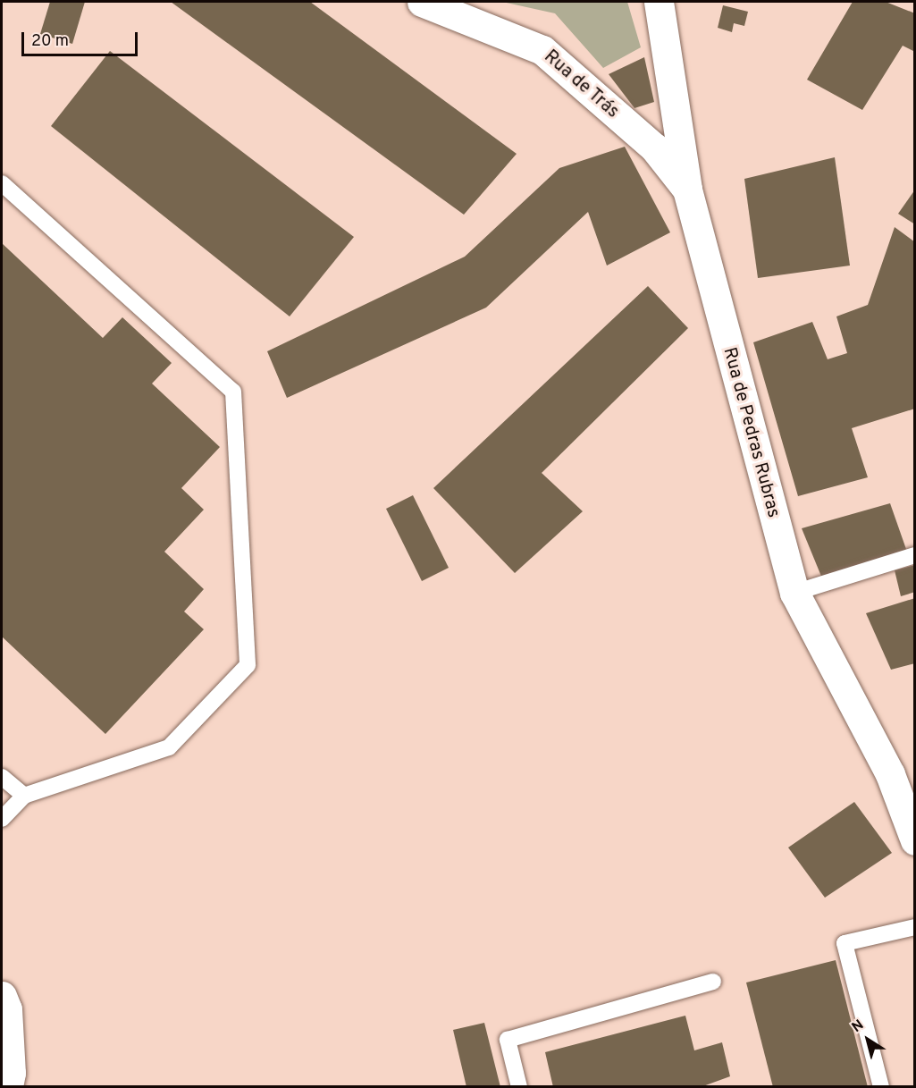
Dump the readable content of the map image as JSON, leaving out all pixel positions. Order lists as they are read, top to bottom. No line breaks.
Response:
{"streets":{"street":["Rua de Trás","Rua de Pedras Rubras"]},"crossings":[["Rua de Trás","Rua de Pedras Rubras"]],"scale_bar":"20 m","north":"top left"}
